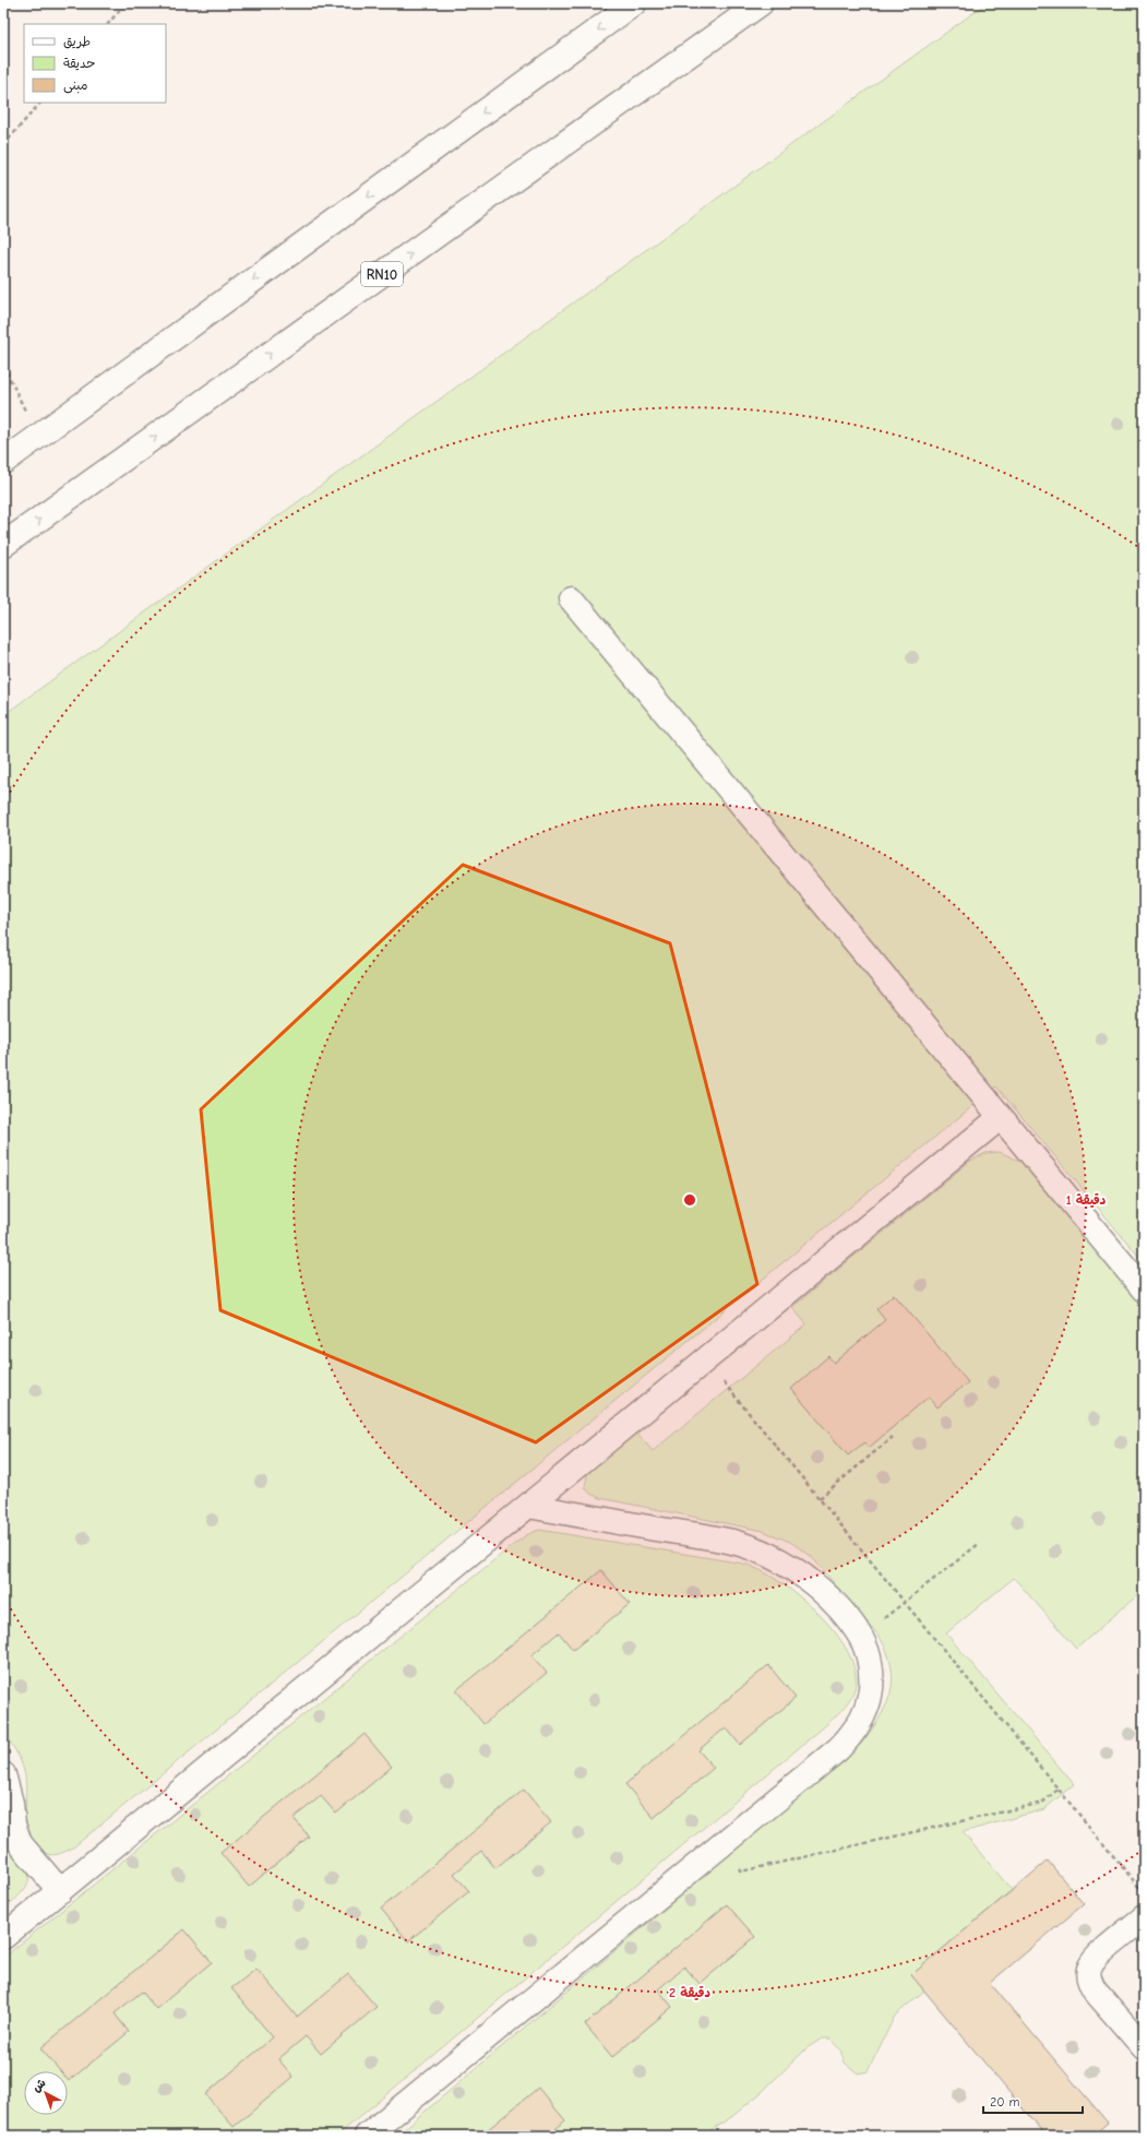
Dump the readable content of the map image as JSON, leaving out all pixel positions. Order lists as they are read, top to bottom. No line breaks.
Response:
{"streets":{"main road":["RN10"]},"legend":["طريق","حديقة","مبنى"],"scale_bar":"20 m","north":"top left","rings":["1 دقيقة","2 دقيقة"]}
